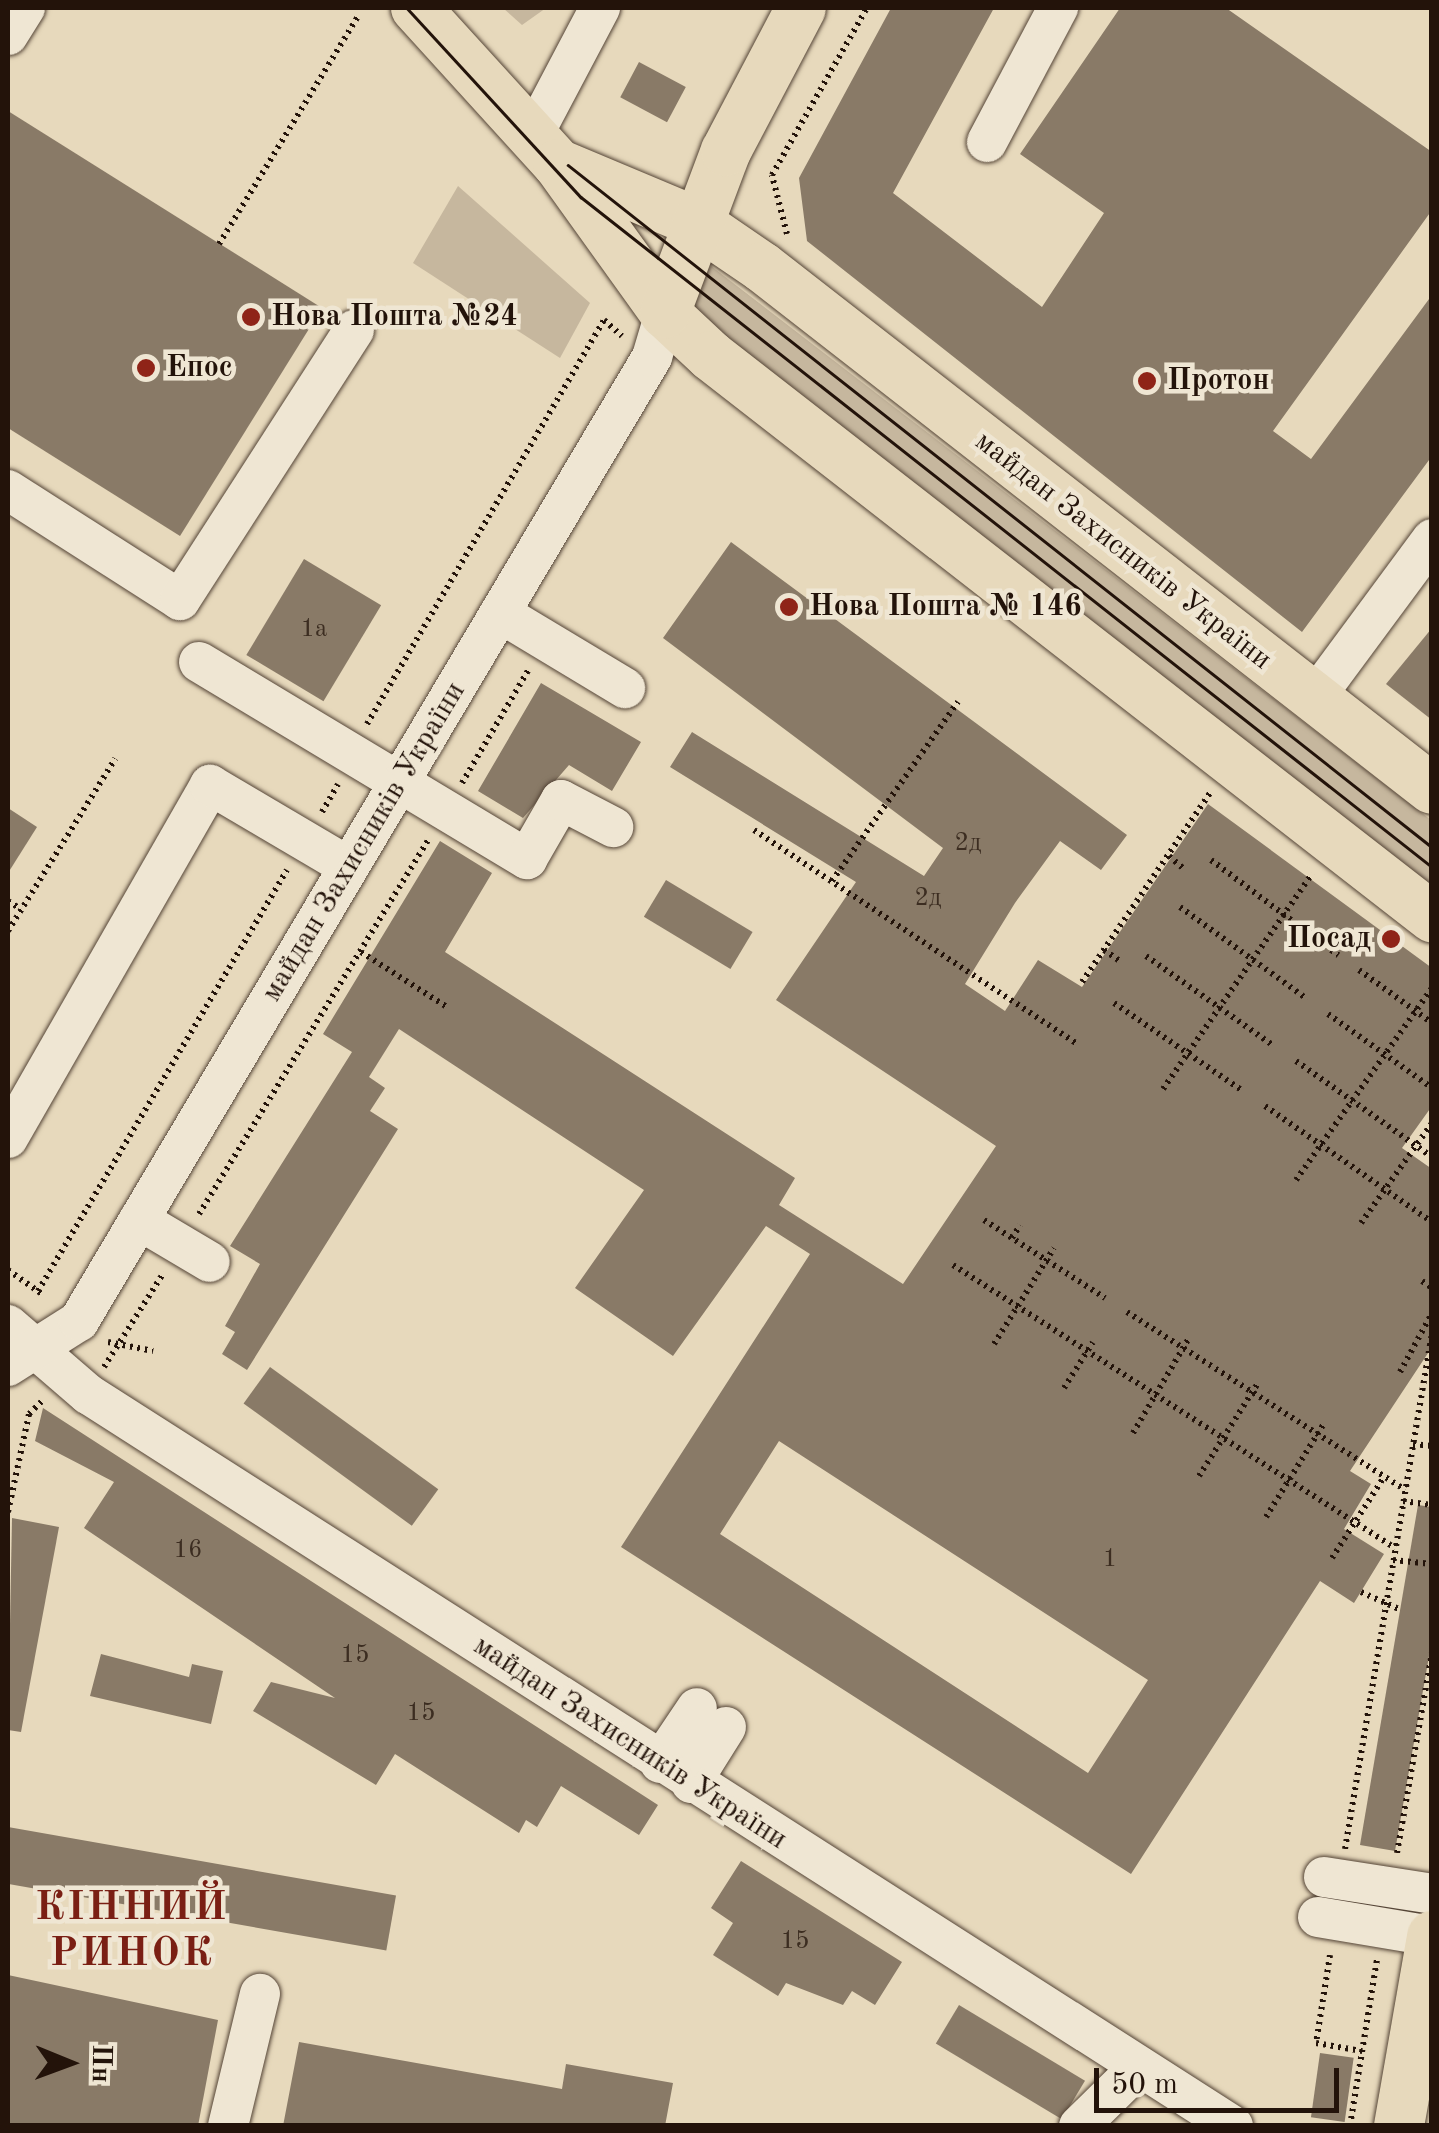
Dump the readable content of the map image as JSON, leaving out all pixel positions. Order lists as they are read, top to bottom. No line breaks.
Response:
{"streets":{"main road":["майдан Захисників України"]},"districts":["КІННИЙ РИНОК"],"places":["Нова Пошта №24","Епос","Протон","Нова Пошта № 146","Посад"],"house_numbers":["1а","2д","2д","16","1","15","15","15"],"scale_bar":"50 m","north":"right"}
